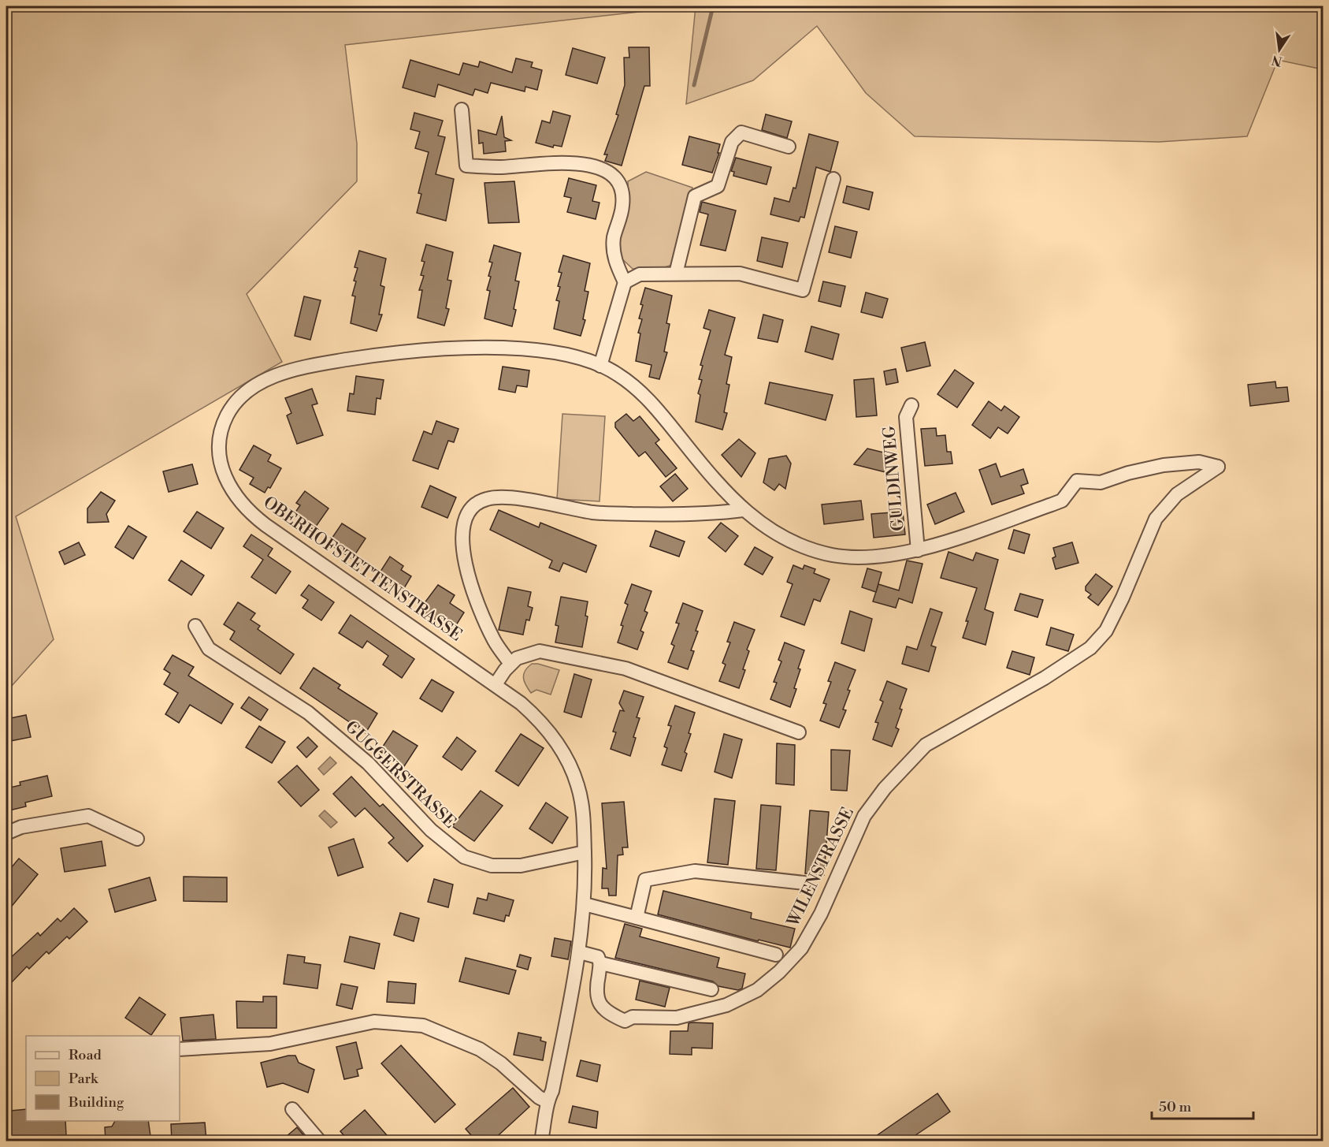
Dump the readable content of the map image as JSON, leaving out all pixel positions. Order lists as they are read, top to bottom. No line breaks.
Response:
{"streets":{"street":["GULDINWEG","OBERHOFSTETTENSTRASSE","GUGGERSTRASSE","WILENSTRASSE"]},"crossings":[["GULDINWEG","OBERHOFSTETTENSTRASSE"],["OBERHOFSTETTENSTRASSE","GUGGERSTRASSE"],["OBERHOFSTETTENSTRASSE","WILENSTRASSE"]],"legend":["Road","Park","Building"],"scale_bar":"50 m","north":"bottom"}
